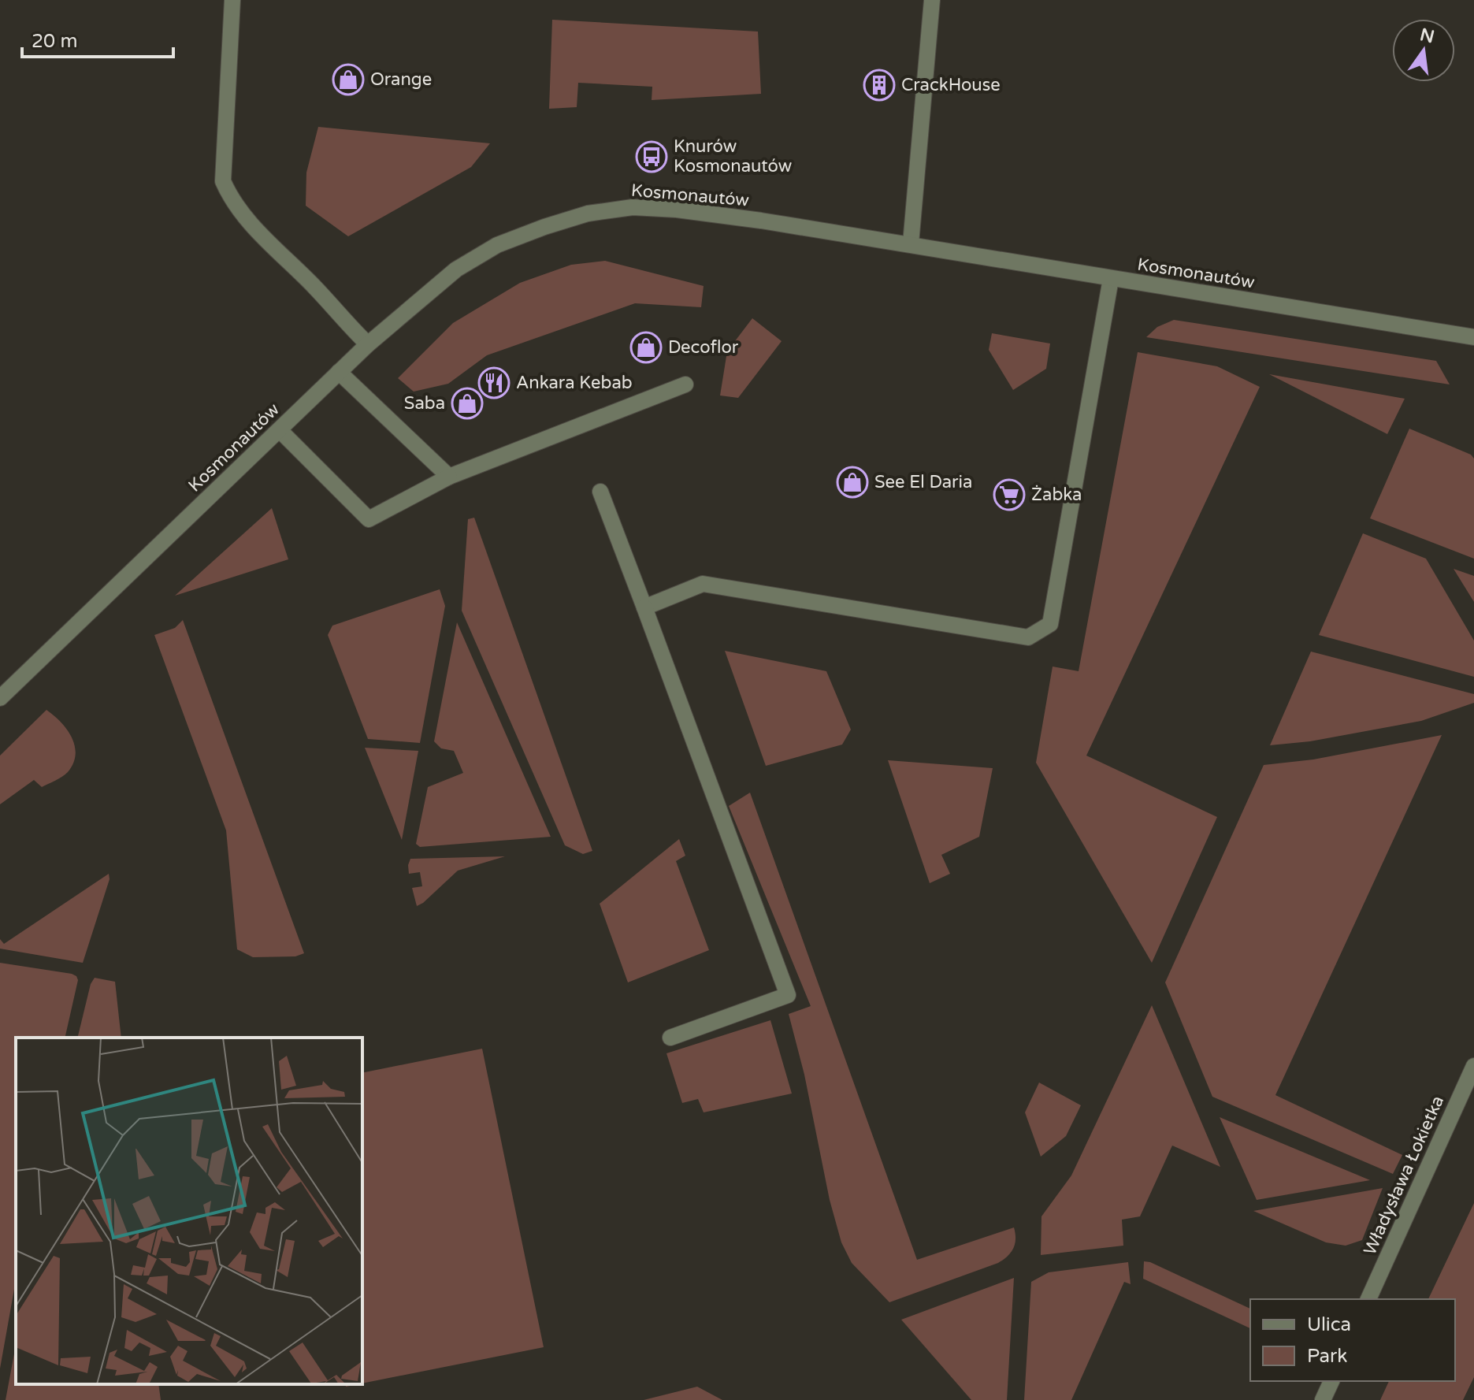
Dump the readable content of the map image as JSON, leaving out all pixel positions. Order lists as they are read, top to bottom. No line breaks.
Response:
{"streets":{"street":["Kosmonautów","Władysława Łokietka"]},"places":{"shop":["Orange","Decoflor","Saba","See El Daria"],"building":["CrackHouse"],"bus stop":["Knurów Kosmonautów"],"restaurant":["Ankara Kebab"],"supermarket":["Żabka"]},"legend":["Ulica","Park"],"scale_bar":"20 m","north":"top"}
